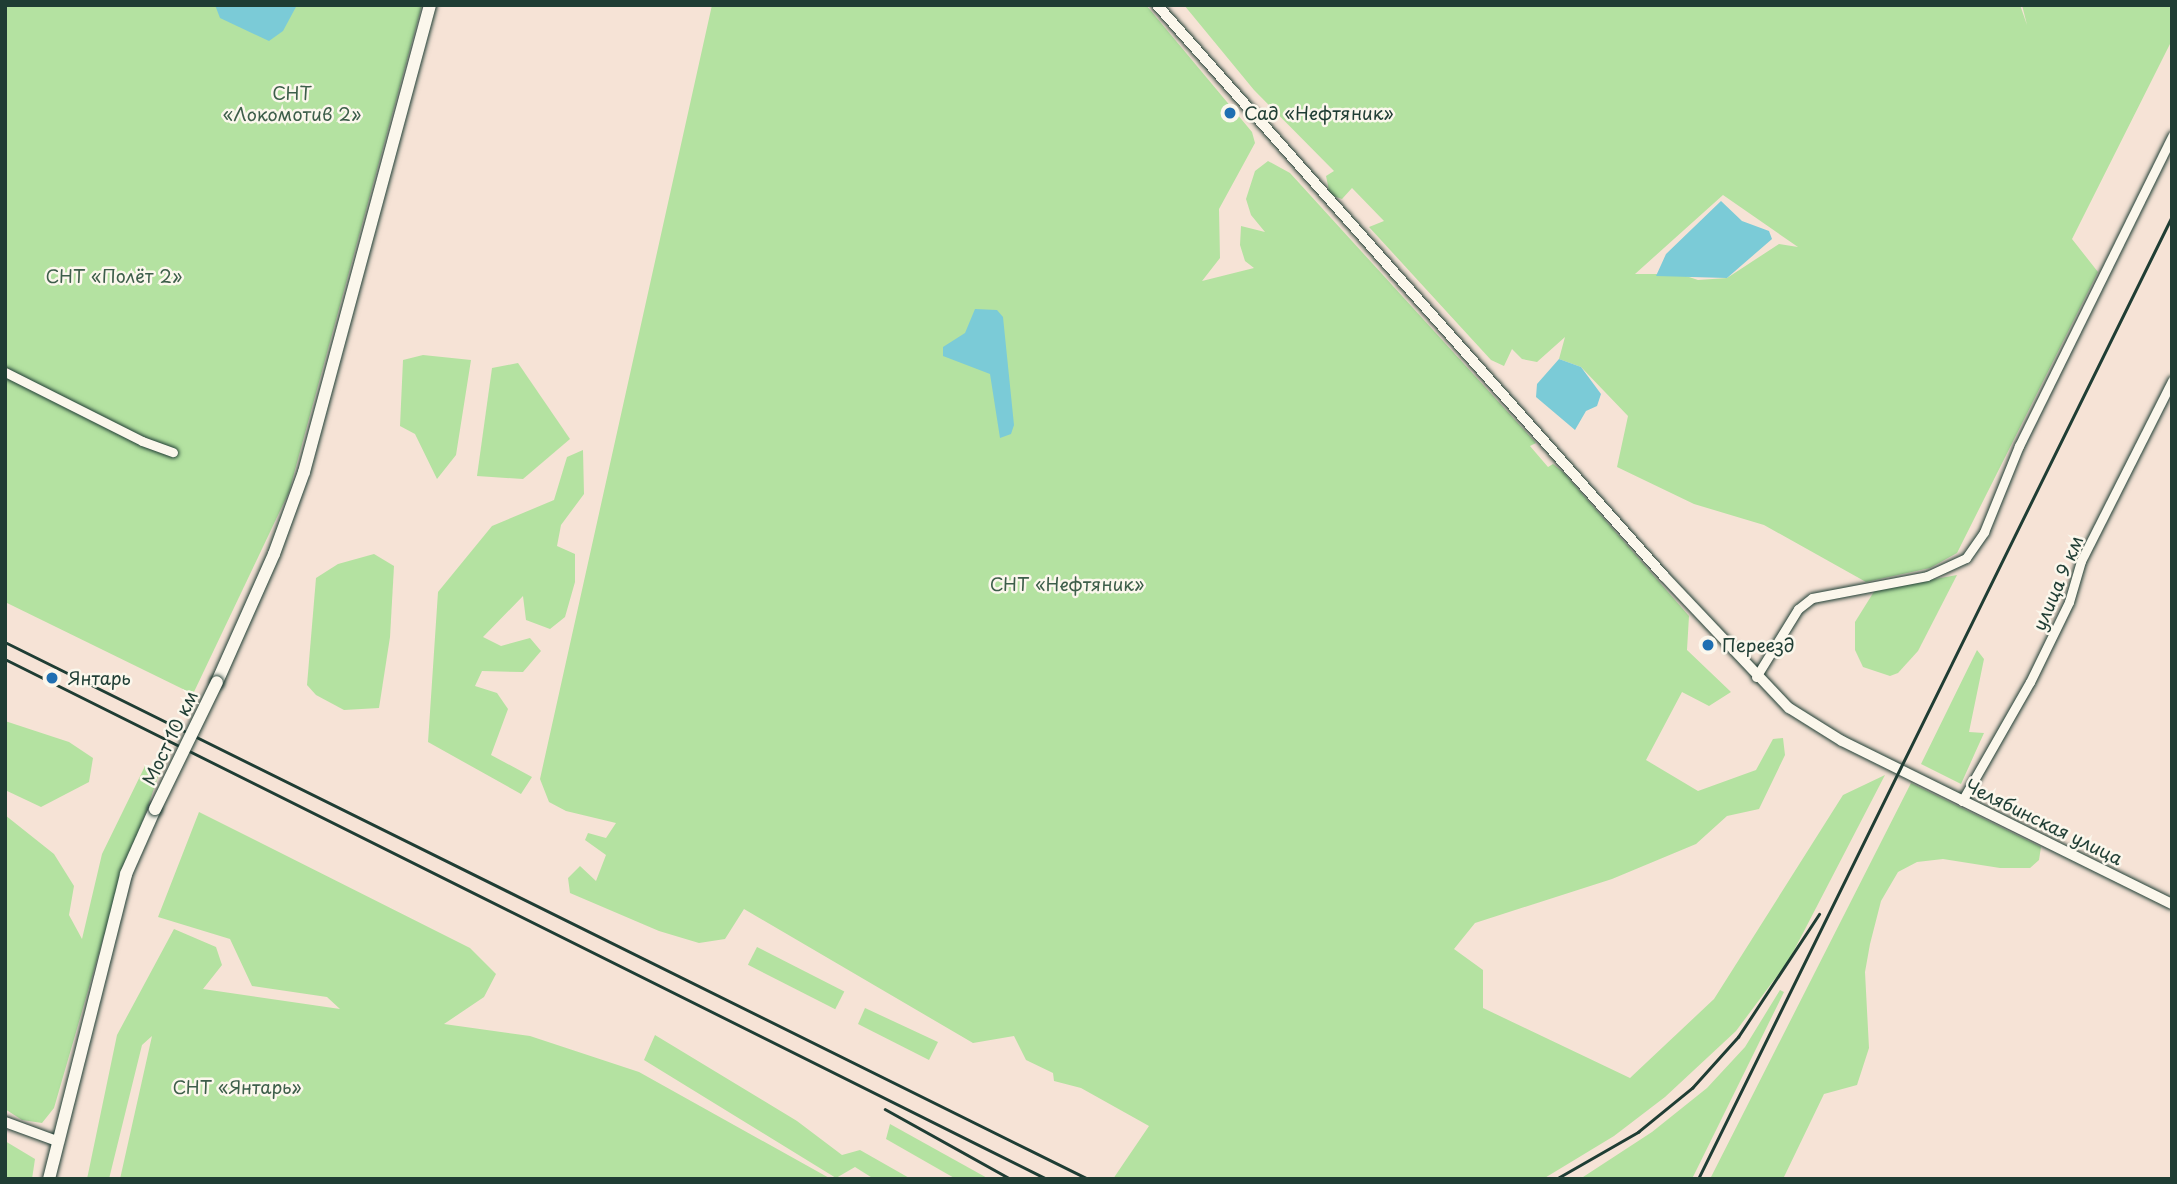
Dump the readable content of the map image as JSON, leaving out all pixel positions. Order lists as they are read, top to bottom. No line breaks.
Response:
{"streets":{"main road":["Мост 10 км"],"street":["улица 9 км","Челябинская улица"]},"crossings":[["улица 9 км","Челябинская улица"]],"parks":["СНТ «Локомотив 2»","СНТ «Полёт 2»","СНТ «Нефтяник»","СНТ «Янтарь»"],"places":["Сад «Нефтяник»","Переезд","Янтарь"]}
